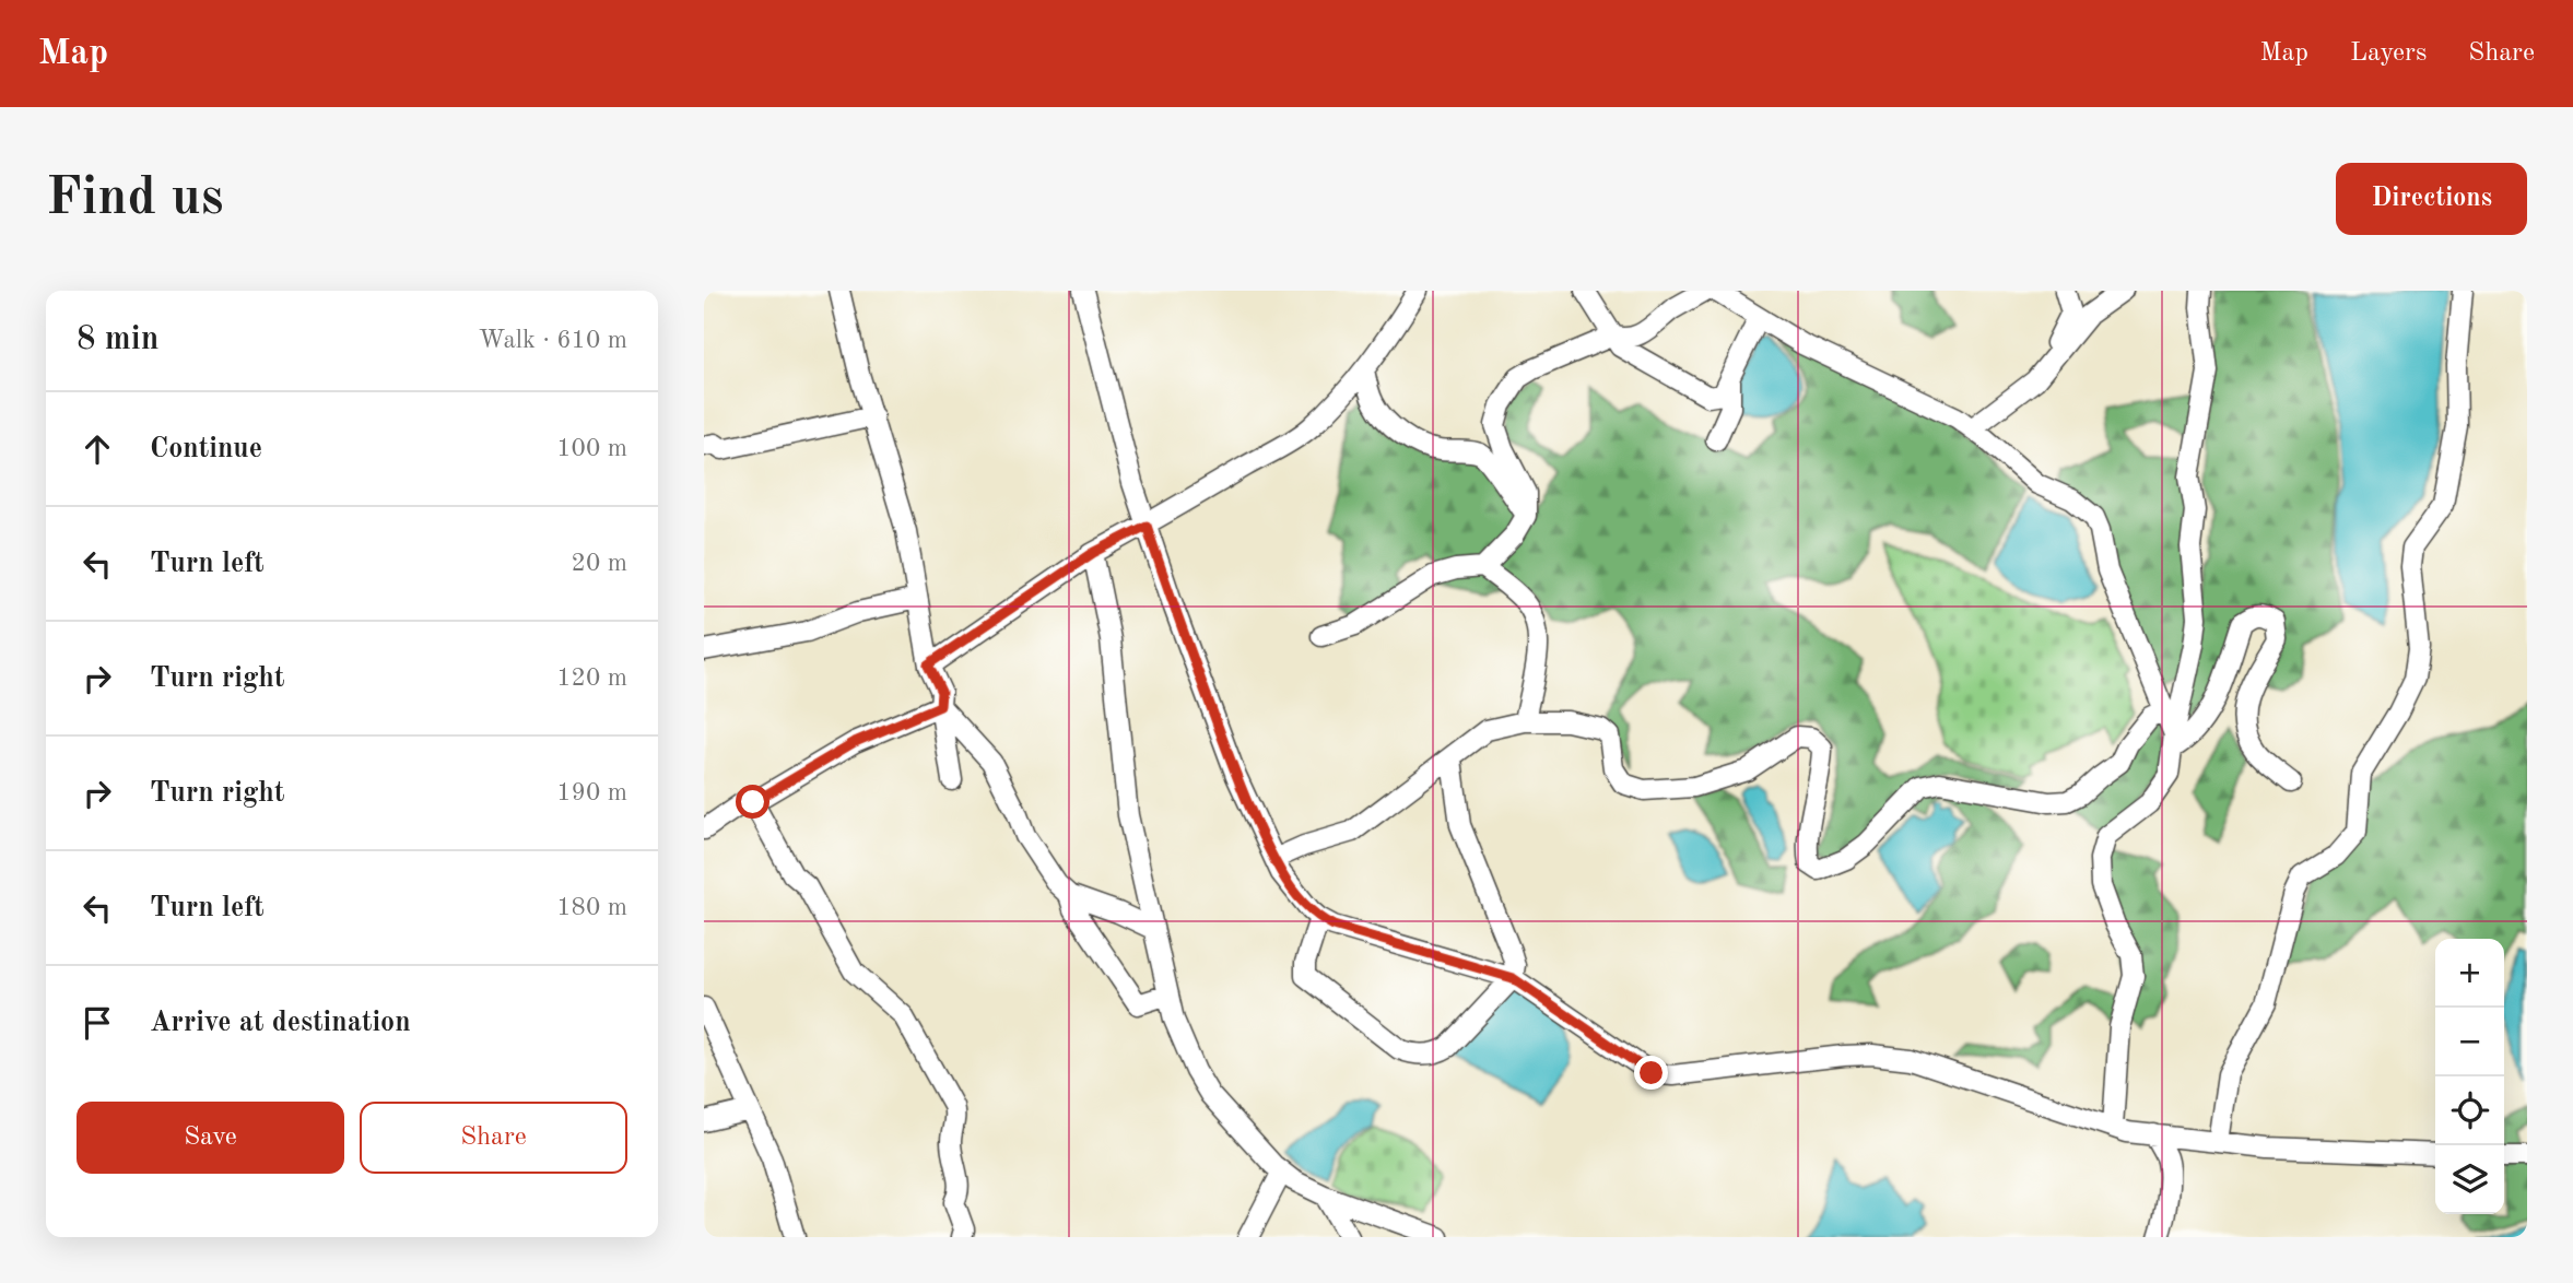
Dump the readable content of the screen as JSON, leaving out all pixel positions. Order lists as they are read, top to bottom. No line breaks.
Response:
{"page":{"header":"Map","nav":["Map","Layers","Share"],"buttons":["Directions",["Save","Share"]],"title":"Find us","heading":["8 min","Walk · 610 m"],"list":[["Continue","100 m"],["Turn left","20 m"],["Turn right","120 m"],["Turn right","190 m"],["Turn left","180 m"],"Arrive at destination"],"map_buttons":["+","−"]}}
